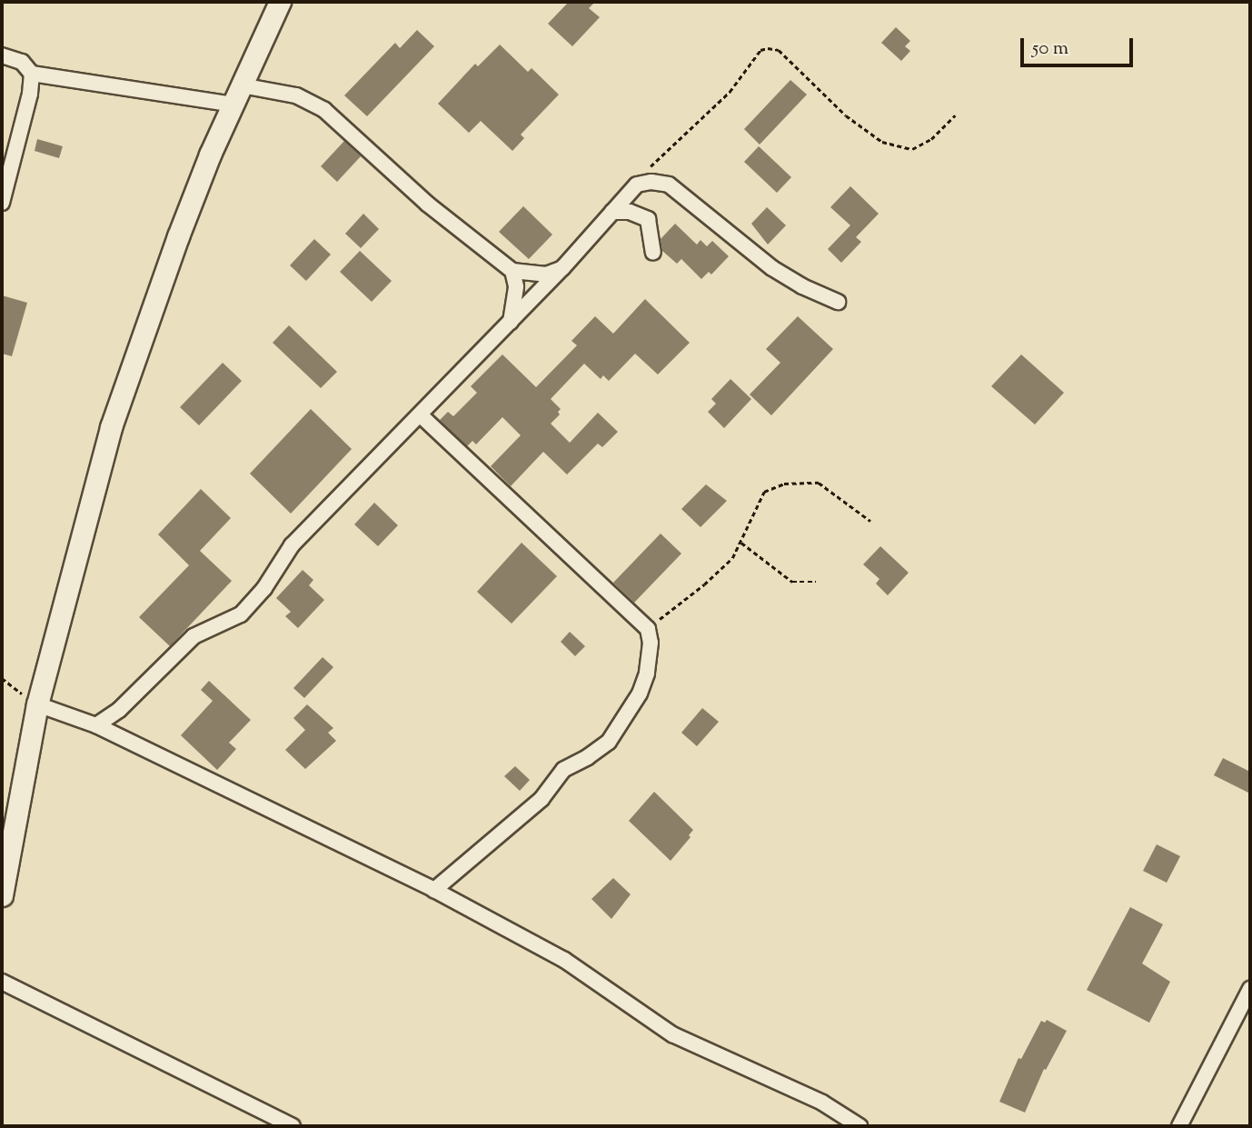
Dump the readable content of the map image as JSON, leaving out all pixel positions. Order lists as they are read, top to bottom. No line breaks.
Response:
{"scale_bar":"50 m"}
